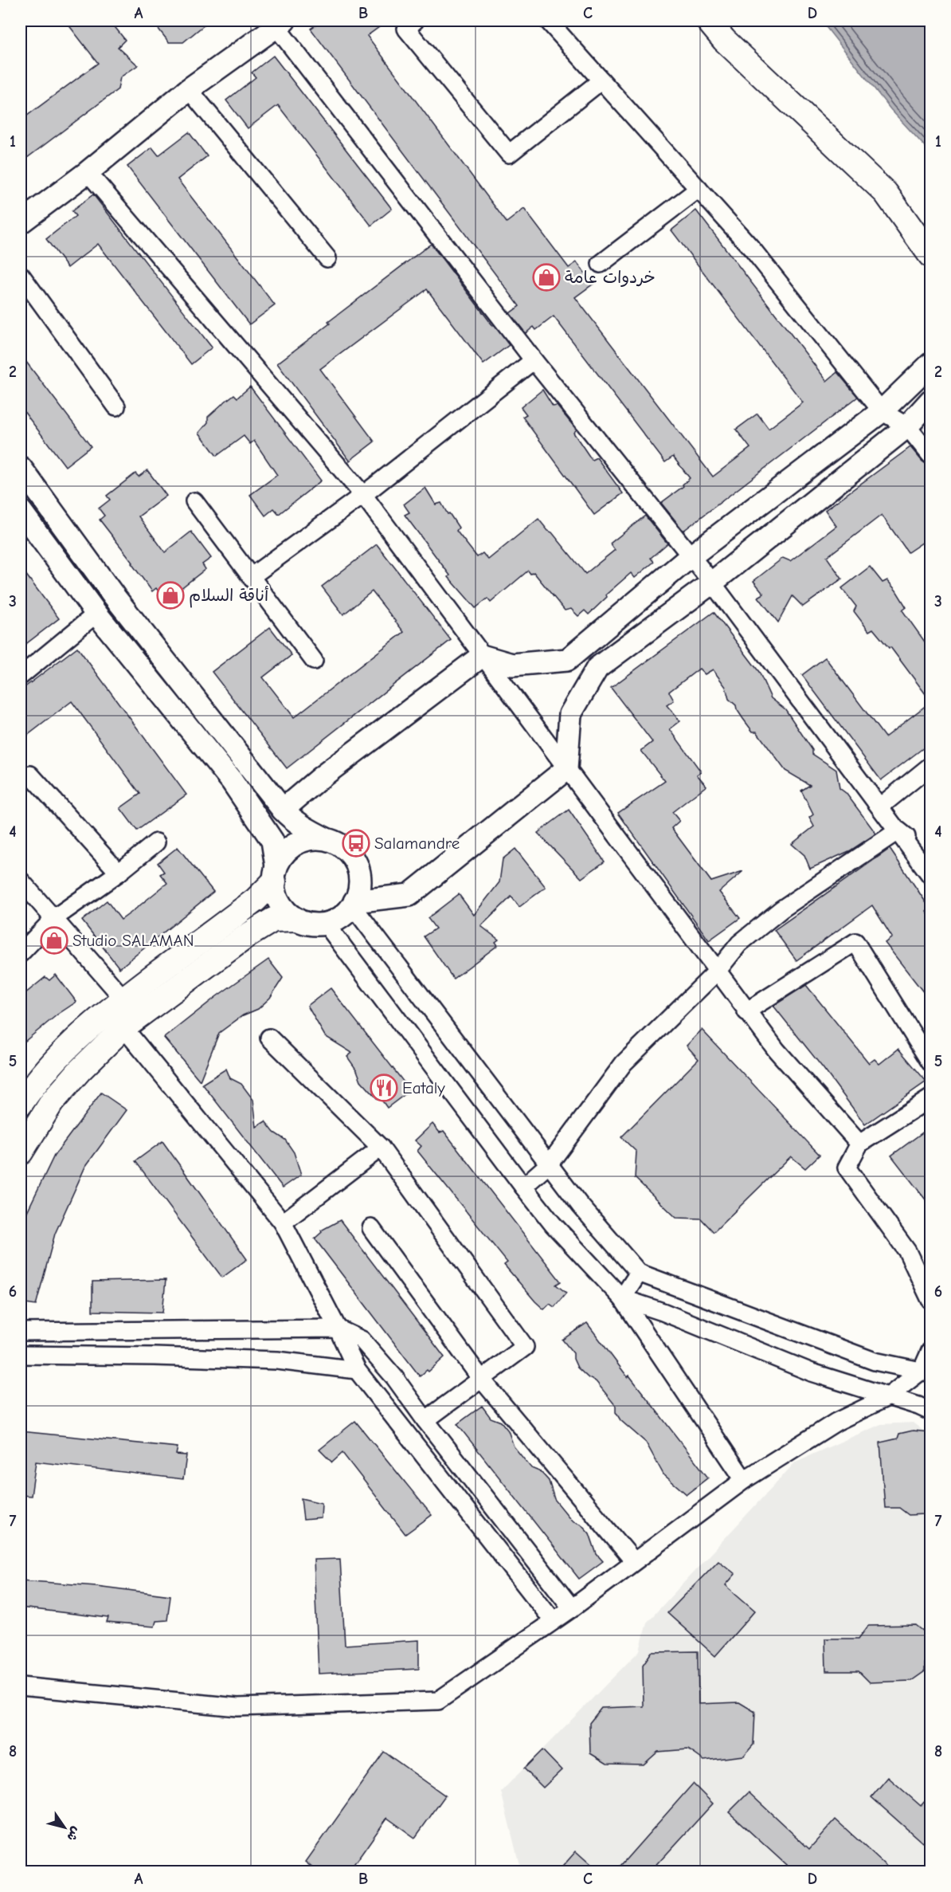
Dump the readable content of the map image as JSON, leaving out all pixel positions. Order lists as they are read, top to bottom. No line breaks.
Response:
{"places":{"shop":["خردوات عامة","أناقة السلام","Studio SALAMAN"],"bus stop":["Salamandre"],"restaurant":["Eataly"]},"north":"bottom right","grid":{"columns":["A","B","C","D"],"rows":["1","2","3","4","5","6","7","8"]}}
